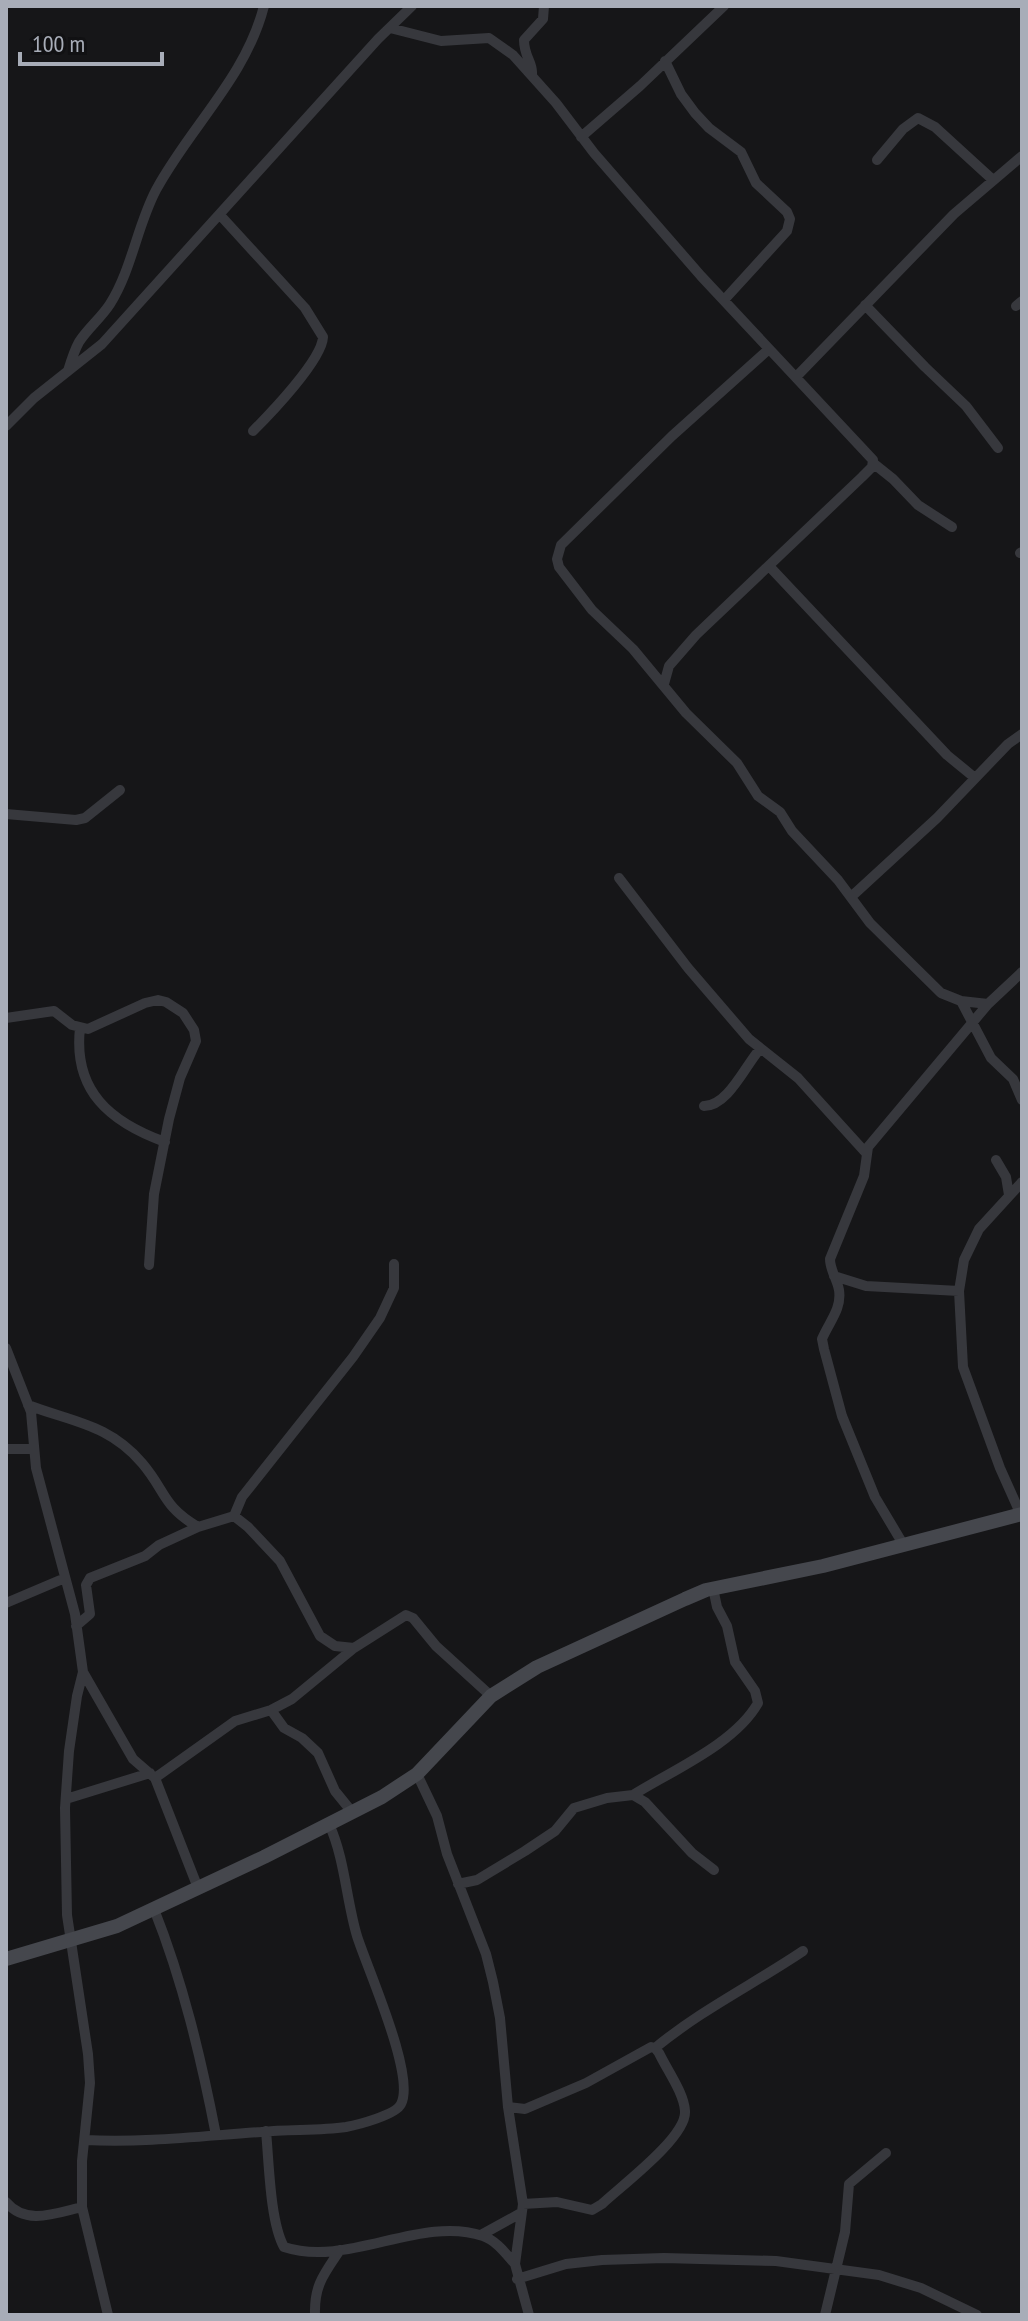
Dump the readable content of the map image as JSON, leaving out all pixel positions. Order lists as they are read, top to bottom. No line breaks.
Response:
{"scale_bar":"100 m"}
